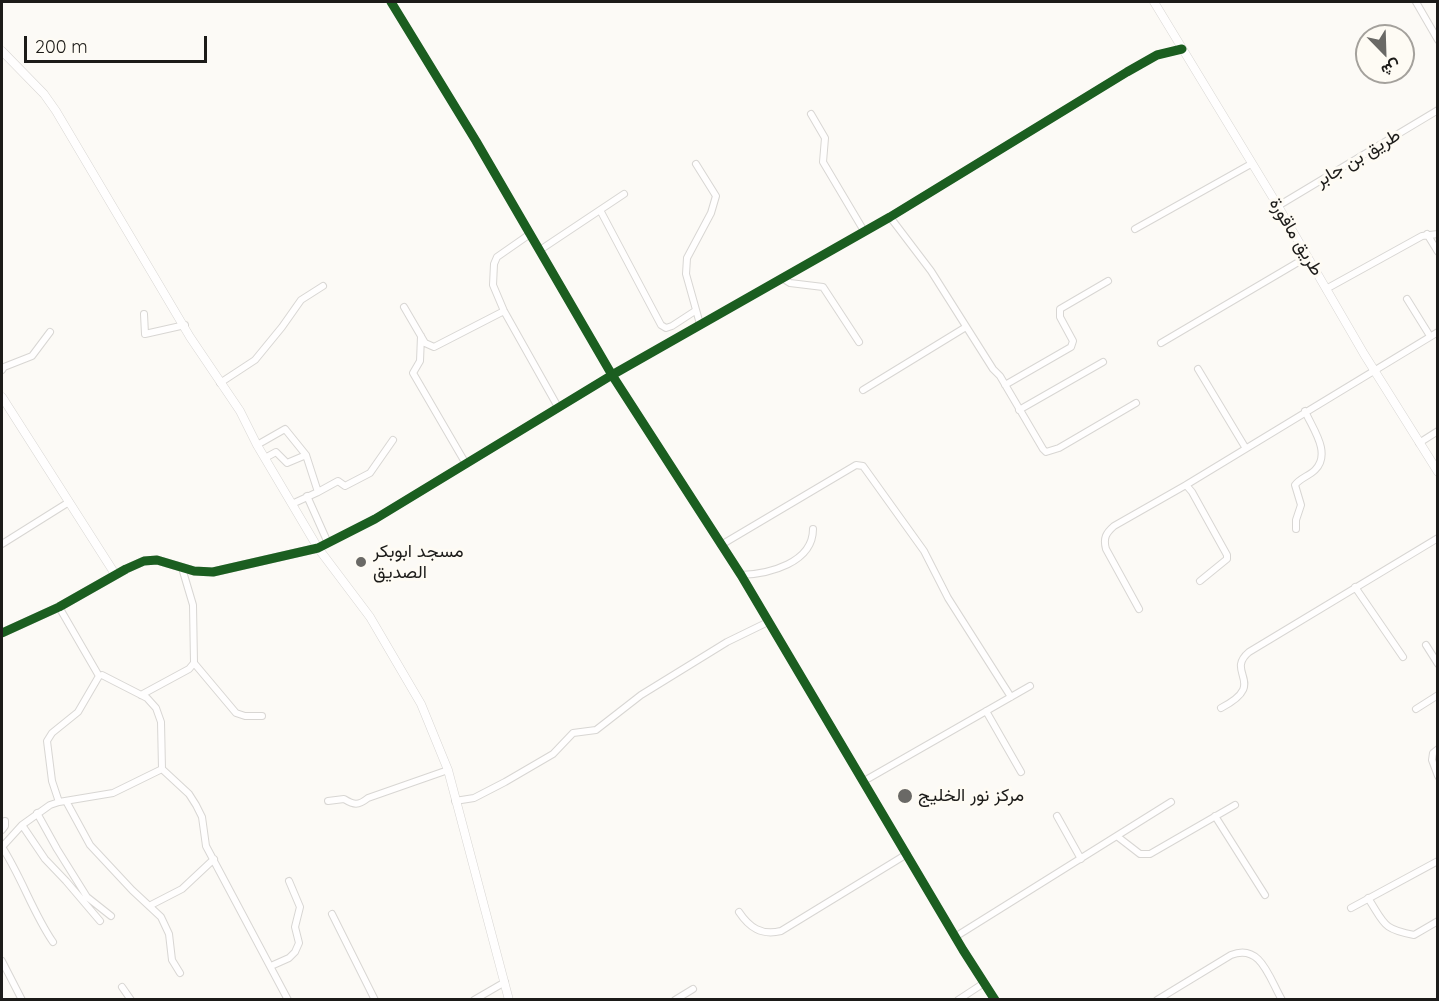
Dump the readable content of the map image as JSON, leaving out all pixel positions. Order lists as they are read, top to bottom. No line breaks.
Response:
{"streets":{"street":["طريق بن جابر","طريق ماقورة"]},"crossings":[["طريق بن جابر","طريق ماقورة"]],"places":["مسجد ابوبكر الصديق","مركز نور الخليج"],"scale_bar":"200 m","north":"bottom right"}
